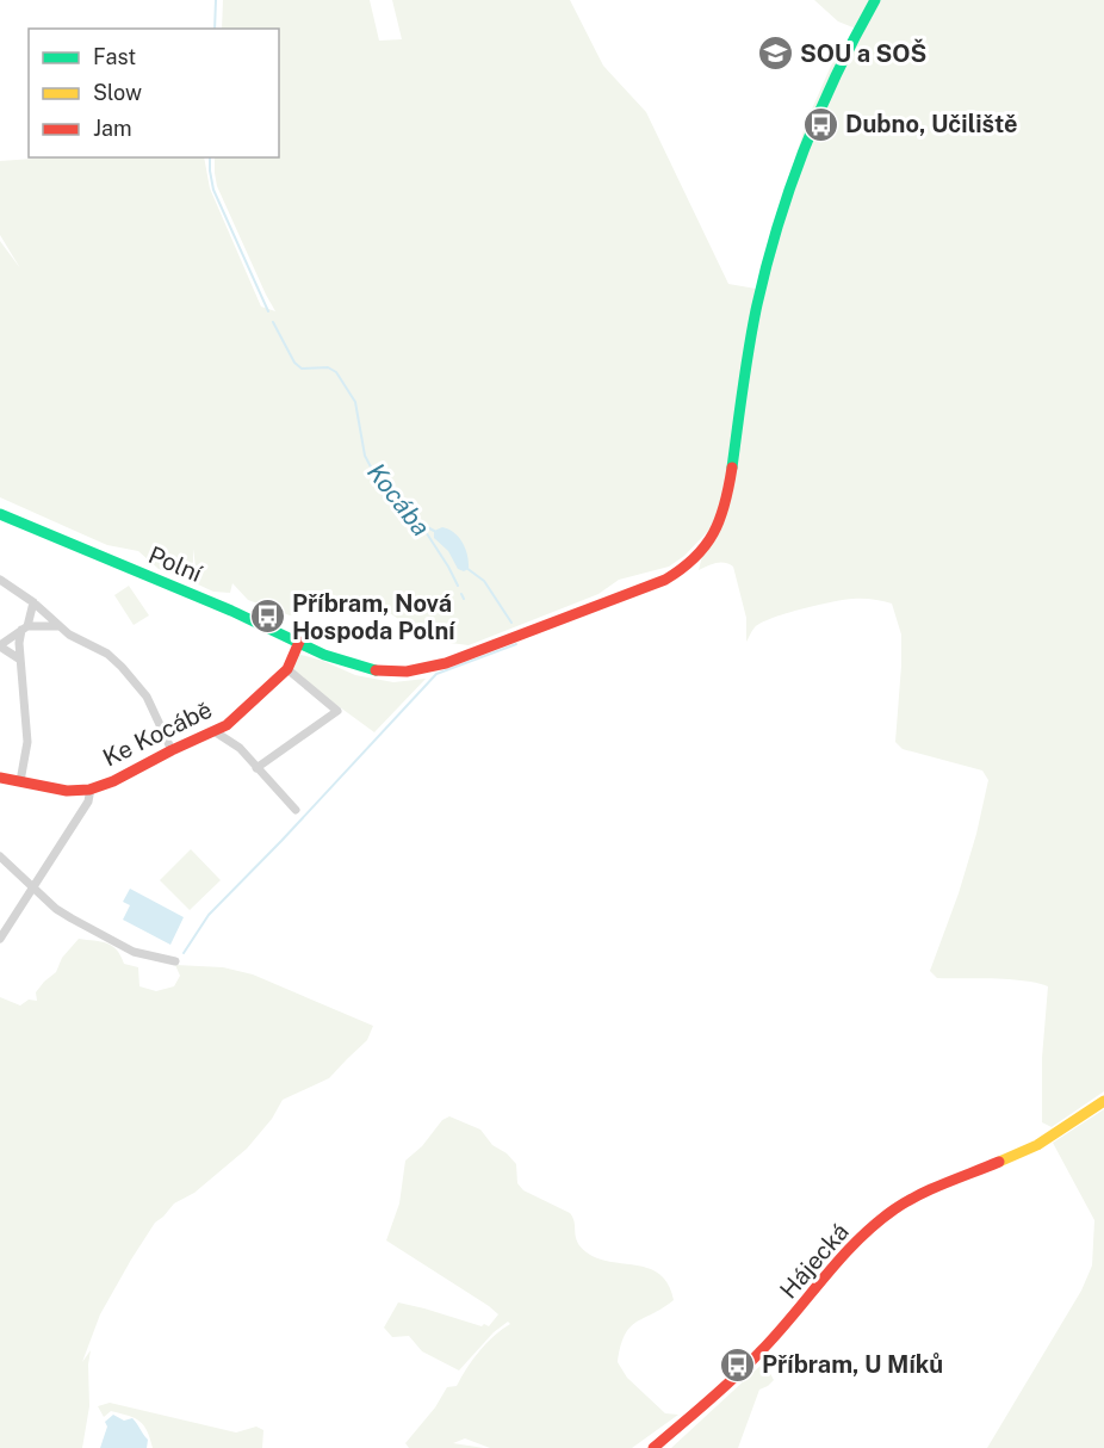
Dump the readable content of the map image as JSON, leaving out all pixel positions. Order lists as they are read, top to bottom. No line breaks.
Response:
{"streets":{"street":["Polní","Ke Kocábě","Hájecká"]},"crossings":[["Polní","Ke Kocábě"]],"water":["Kocába"],"places":{"school or university":["SOU a SOŠ"],"bus stop":["Dubno, Učiliště","Příbram, Nová Hospoda Polní","Příbram, U Míků"]},"legend":["Fast","Slow","Jam"]}
